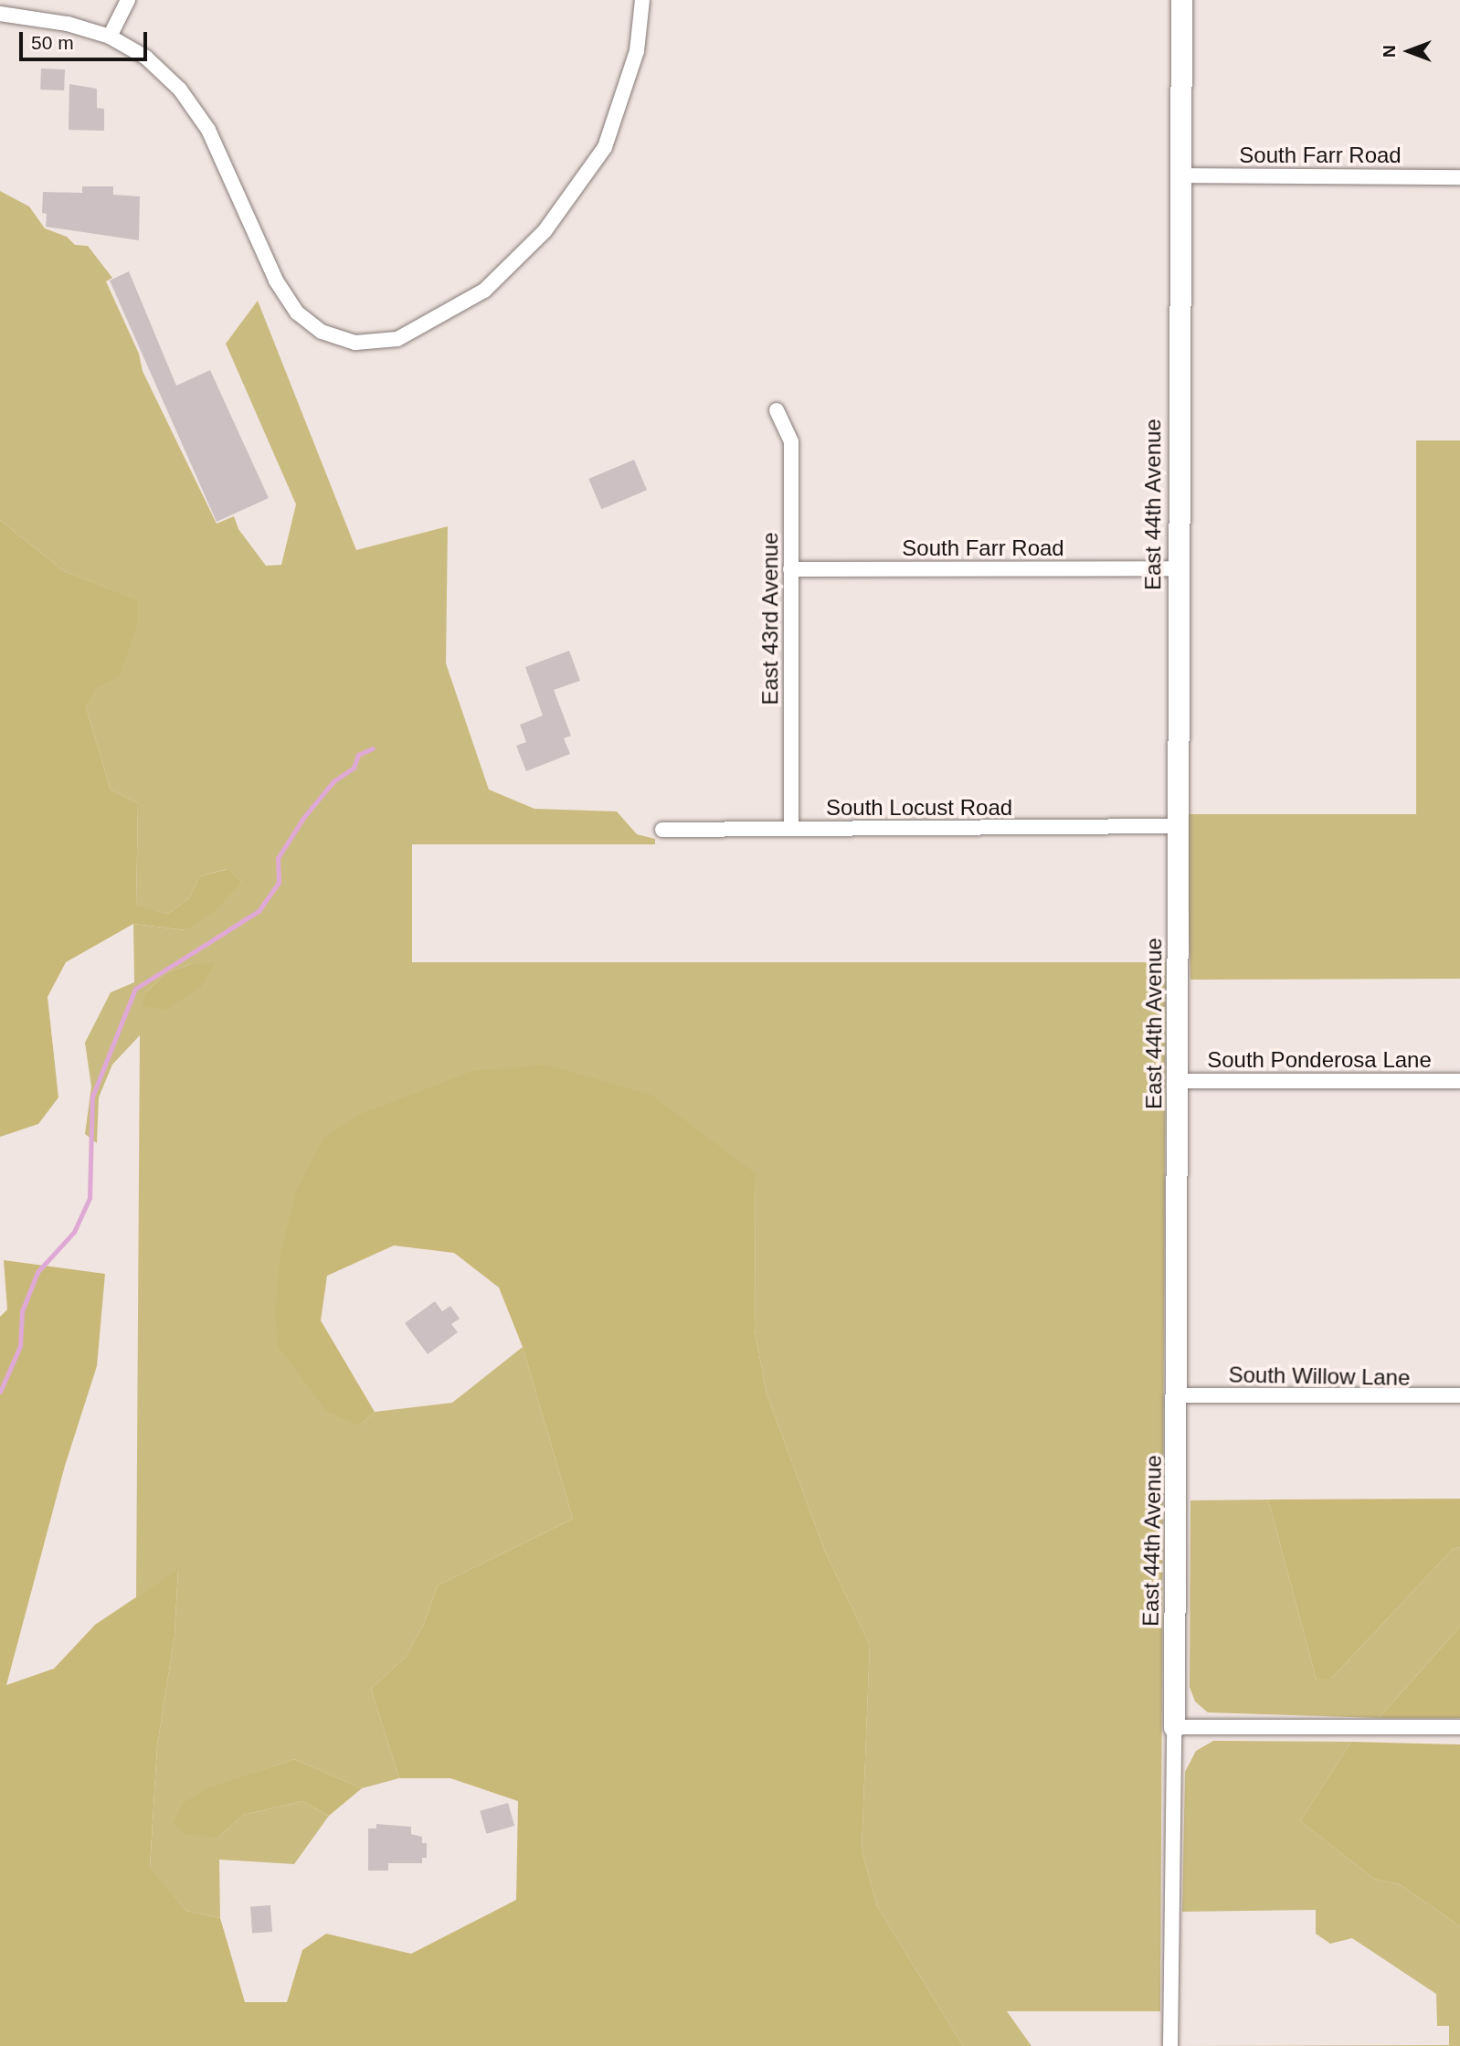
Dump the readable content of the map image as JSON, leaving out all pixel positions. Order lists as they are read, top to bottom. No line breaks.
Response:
{"streets":{"street":["South Farr Road","East 44th Avenue","East 43rd Avenue","South Locust Road","South Ponderosa Lane","South Willow Lane"]},"crossings":[["South Farr Road","East 44th Avenue"],["South Farr Road","East 43rd Avenue"],["East 44th Avenue","South Locust Road"],["East 44th Avenue","South Ponderosa Lane"],["East 44th Avenue","South Willow Lane"],["East 43rd Avenue","South Locust Road"]],"scale_bar":"50 m","north":"left"}
